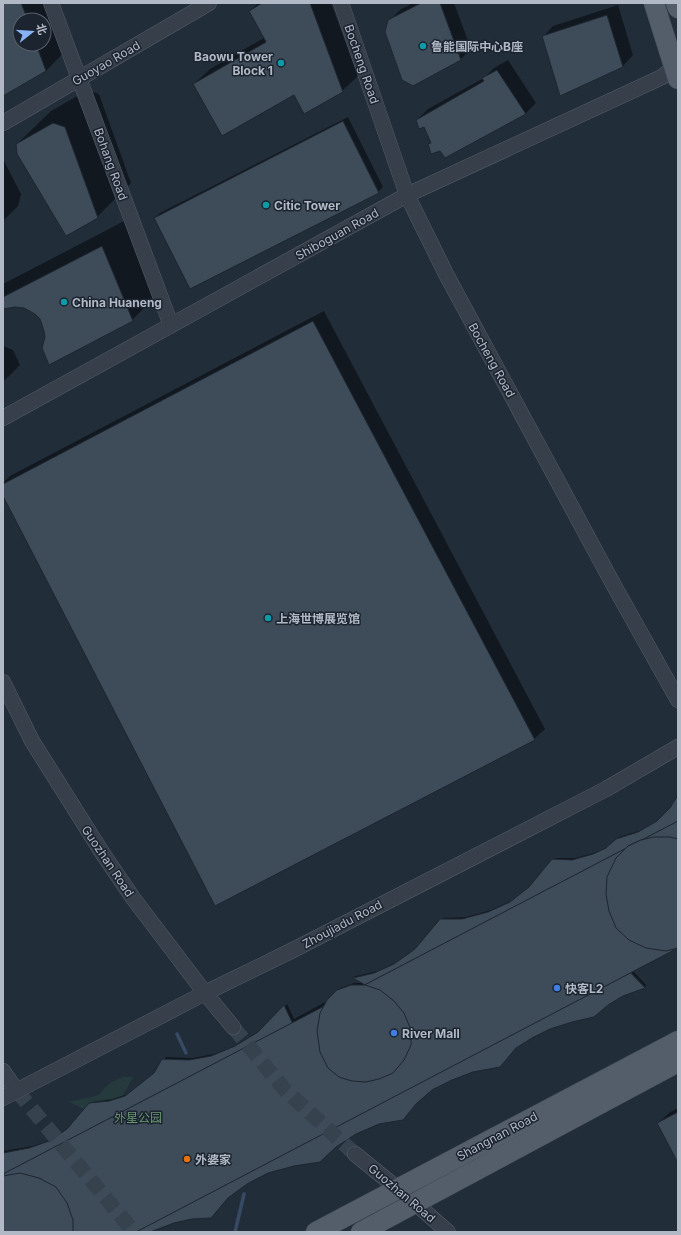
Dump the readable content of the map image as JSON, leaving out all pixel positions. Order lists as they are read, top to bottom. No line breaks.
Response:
{"streets":{"main road":["Shangnan Road"],"street":["Guoyao Road","Bocheng Road","Bohang Road","Shiboguan Road","Guozhan Road","Zhoujiadu Road"]},"crossings":[["Guoyao Road","Bohang Road"],["Bocheng Road","Shiboguan Road"],["Bohang Road","Shiboguan Road"],["Guozhan Road","Zhoujiadu Road"],["Guozhan Road","Shangnan Road"]],"parks":["外星公园"],"places":["鲁能国际中心B座","Baowu Tower Block 1","Citic Tower","China Huaneng","上海世博展览馆","快客L2","River Mall","外婆家"],"north":"right"}
